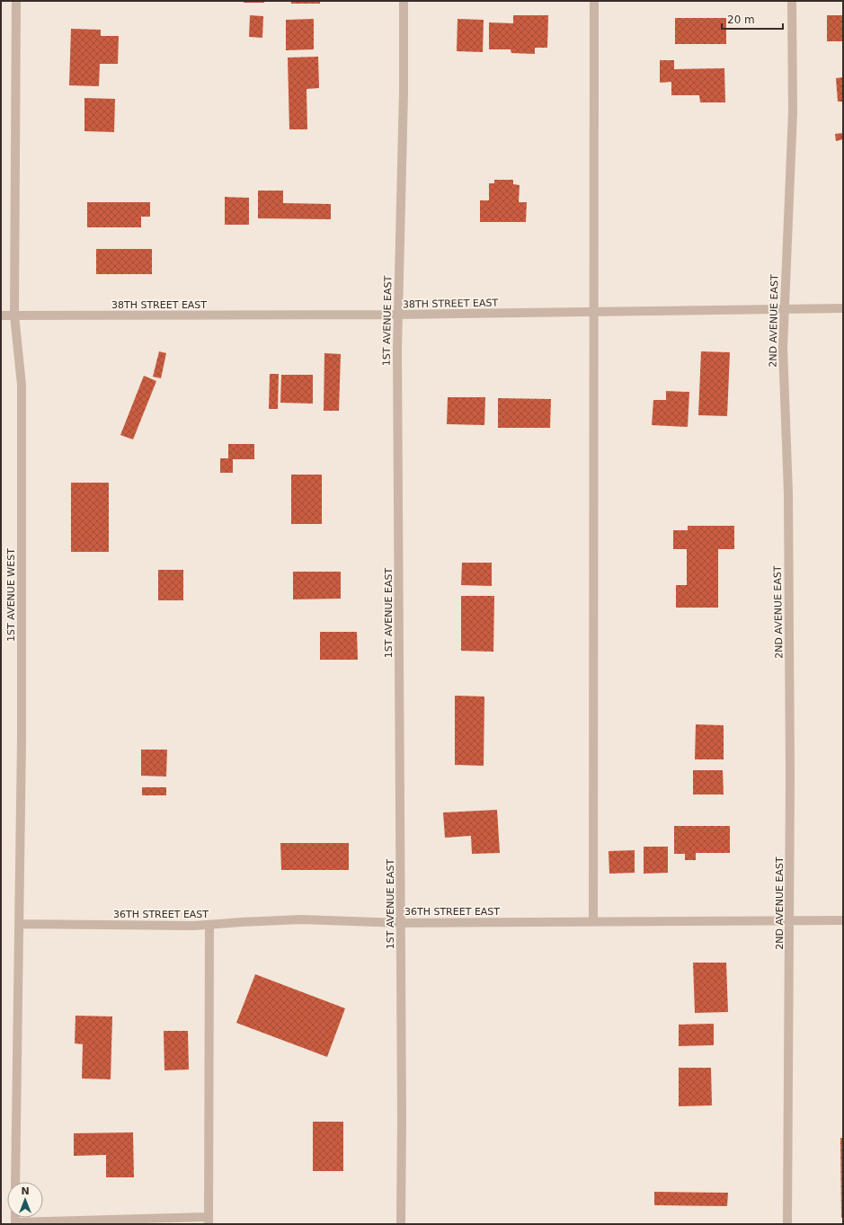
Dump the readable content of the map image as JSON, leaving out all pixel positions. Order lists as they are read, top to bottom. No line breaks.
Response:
{"streets":{"street":["38TH STREET EAST","1ST AVENUE EAST","2ND AVENUE EAST","1ST AVENUE WEST","36TH STREET EAST"]},"crossings":[["38TH STREET EAST","1ST AVENUE EAST"],["38TH STREET EAST","2ND AVENUE EAST"],["38TH STREET EAST","1ST AVENUE WEST"],["1ST AVENUE EAST","36TH STREET EAST"],["2ND AVENUE EAST","36TH STREET EAST"],["1ST AVENUE WEST","36TH STREET EAST"]],"scale_bar":"20 m","north":"top"}
